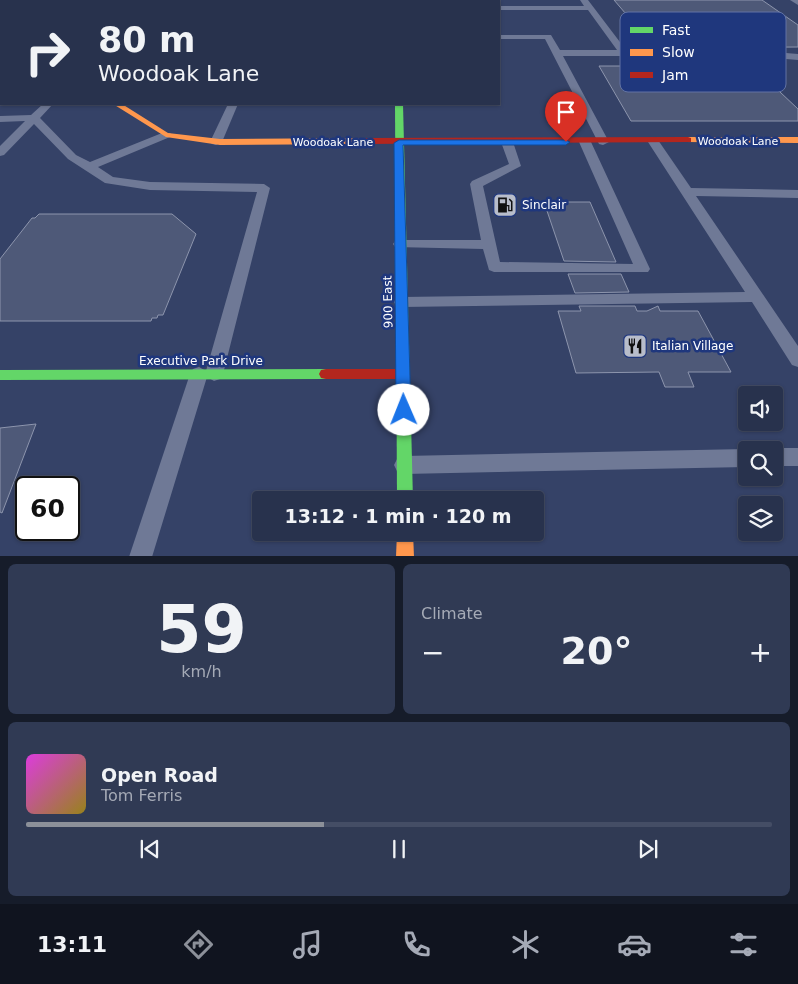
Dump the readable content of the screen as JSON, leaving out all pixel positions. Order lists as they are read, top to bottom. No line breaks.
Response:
{"streets":{"street":["Woodoak Lane","900 East","Executive Park Drive"]},"crossings":[["Woodoak Lane","900 East"],["900 East","Executive Park Drive"]],"places":{"fuel station":["Sinclair"],"restaurant":["Italian Village"]},"legend":["Fast","Slow","Jam"],"page":{"turn":["80 m","Woodoak Lane"],"limit":"60","trip":"13:12 · 1 min · 120 m","tile":[["59","km/h"],"Climate"],"heat":["−","20°","+"],"song":["Open Road","Tom Ferris"],"tabs":"13:11"}}
